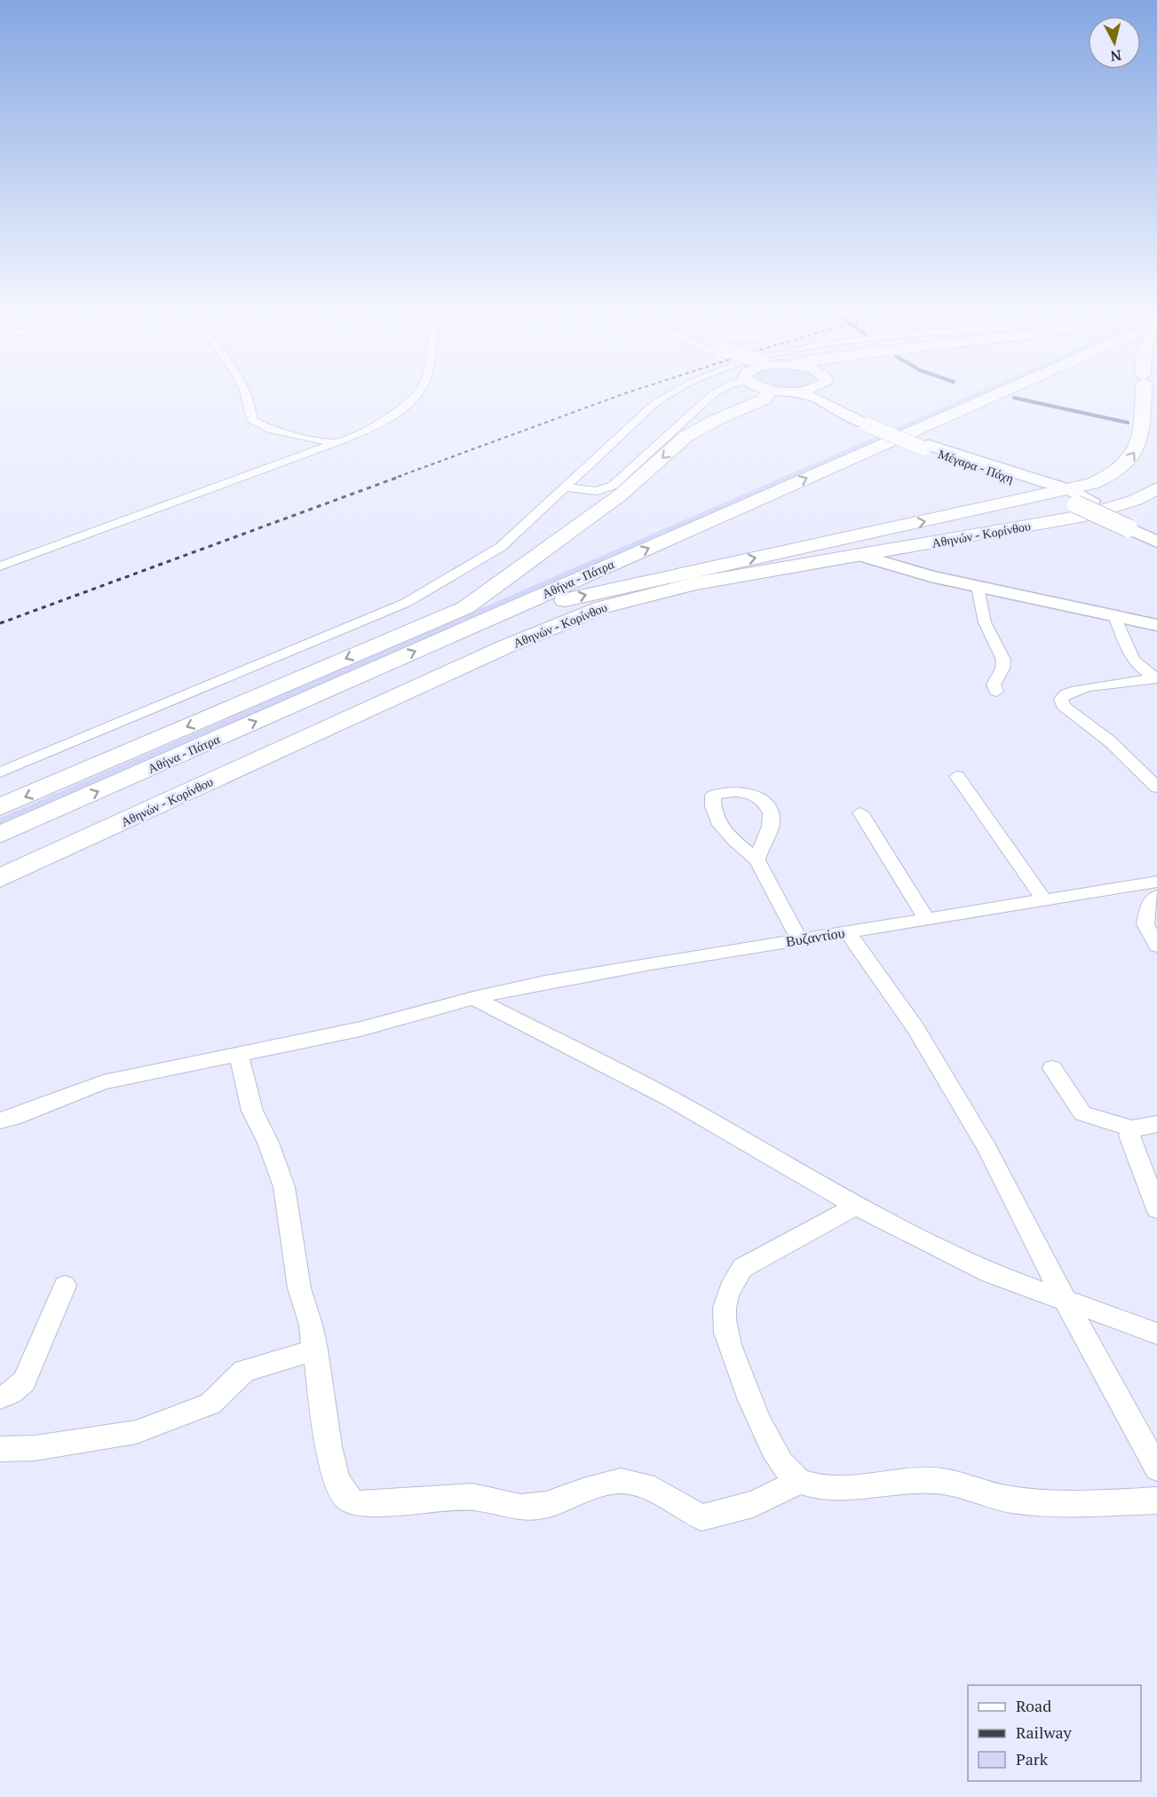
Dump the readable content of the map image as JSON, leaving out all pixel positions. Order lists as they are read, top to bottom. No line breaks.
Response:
{"streets":{"highway":["Αθήνα - Πάτρα"],"main road":["Μέγαρα - Πάχη","Αθηνών - Κορίνθου"],"street":["Βυζαντίου"]},"legend":["Road","Railway","Park"],"north":"bottom"}
